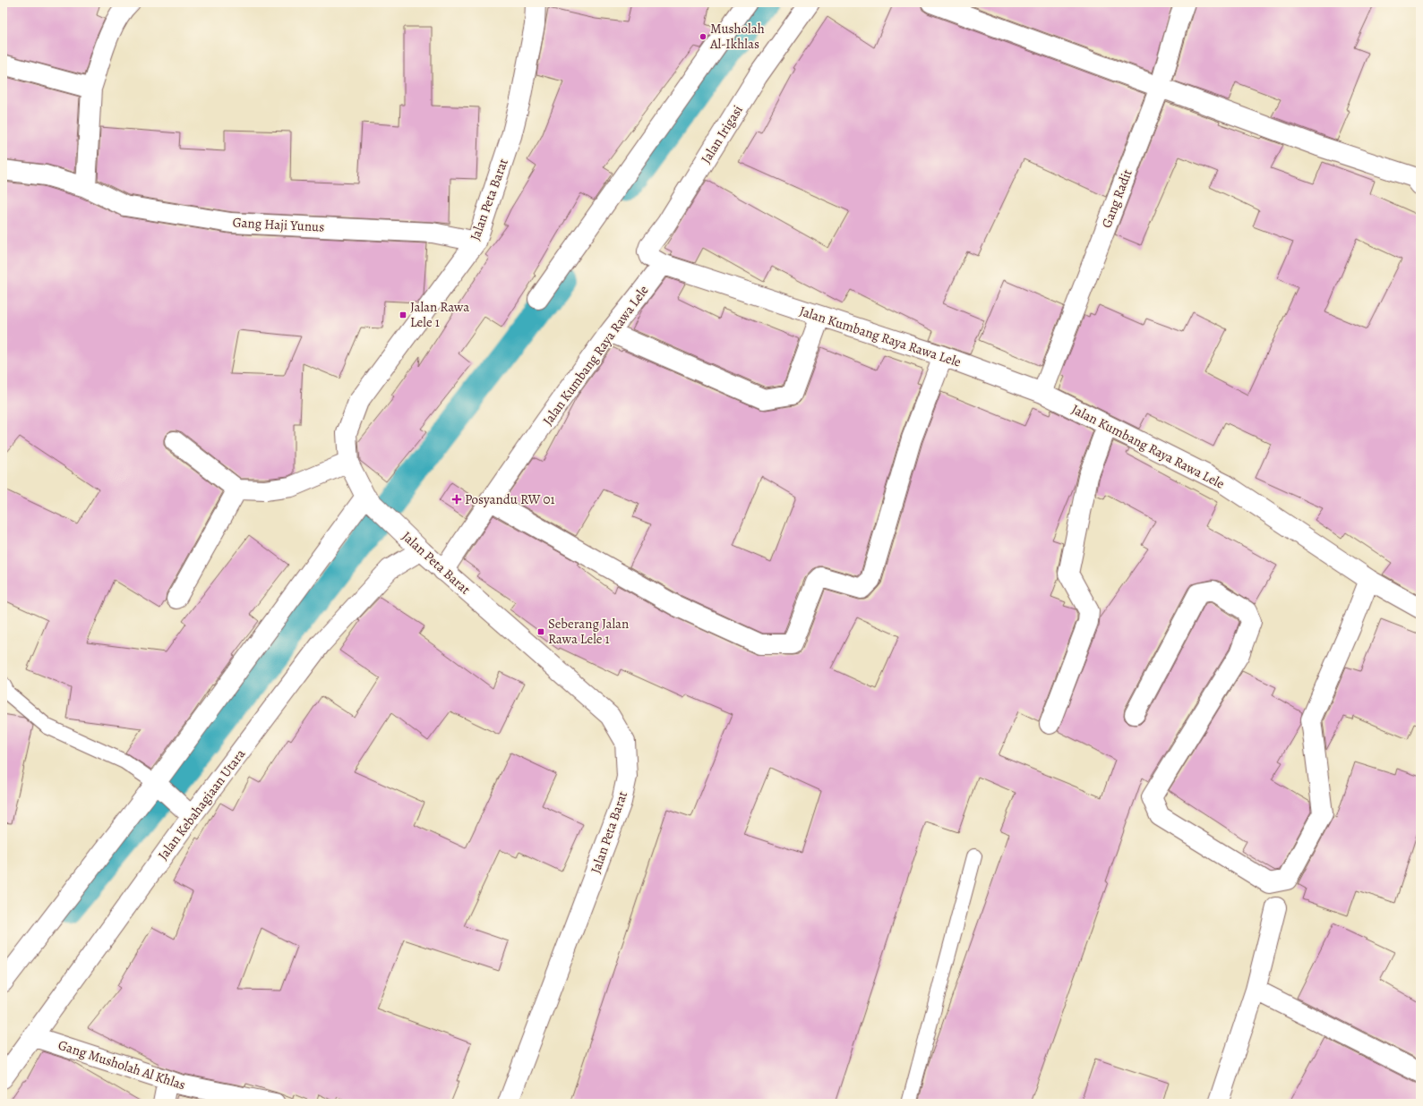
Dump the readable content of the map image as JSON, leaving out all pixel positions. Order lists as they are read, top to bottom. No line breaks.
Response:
{"streets":{"street":["Jalan Irigasi","Gang Radit","Jalan Peta Barat","Gang Haji Yunus","Jalan Kumbang Raya Rawa Lele","Jalan Kebahagiaan Utara","Gang Musholah Al Khlas"]},"crossings":[["Jalan Irigasi","Jalan Kumbang Raya Rawa Lele"],["Gang Radit","Jalan Kumbang Raya Rawa Lele"],["Jalan Peta Barat","Gang Haji Yunus"],["Jalan Peta Barat","Jalan Kumbang Raya Rawa Lele"],["Jalan Peta Barat","Jalan Kebahagiaan Utara"],["Jalan Kebahagiaan Utara","Gang Musholah Al Khlas"]],"places":{"other":["Musholah Al-Ikhlas"],"transit":["Jalan Rawa Lele 1","Seberang Jalan Rawa Lele 1"],"health":["Posyandu RW 01"]}}
